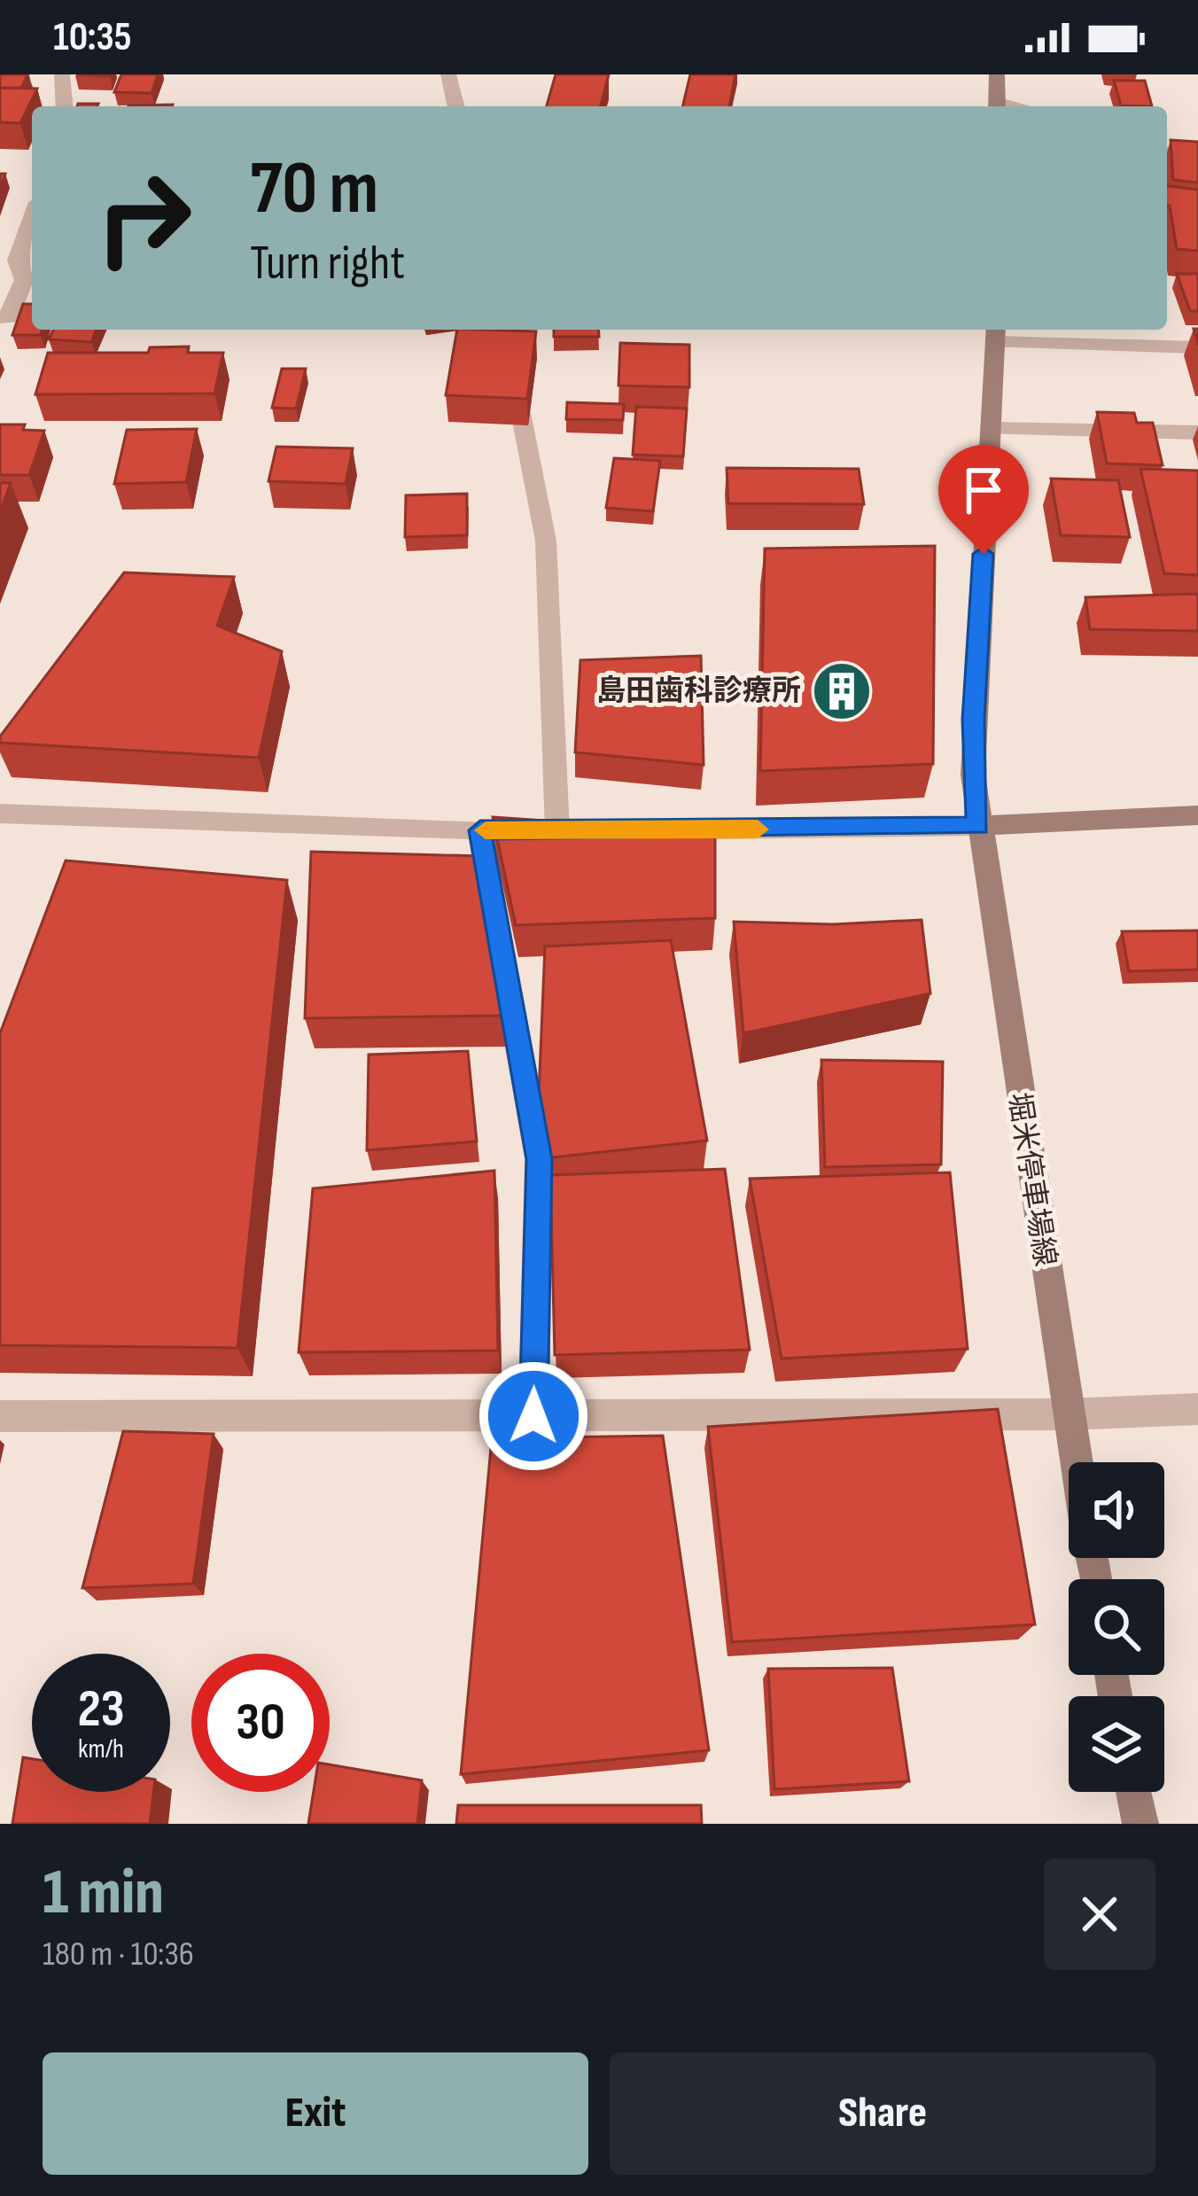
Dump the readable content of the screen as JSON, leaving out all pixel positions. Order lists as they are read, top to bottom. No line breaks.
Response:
{"streets":{"main road":["堀米停車場線"]},"places":{"building":["島田歯科診療所"]},"page":{"status":"10:35","turn":["70 m","Turn right"],"speed":"23 km/h","limit":"30","heading":["1 min","180 m · 10:36"],"buttons":["Exit","Share"]}}
